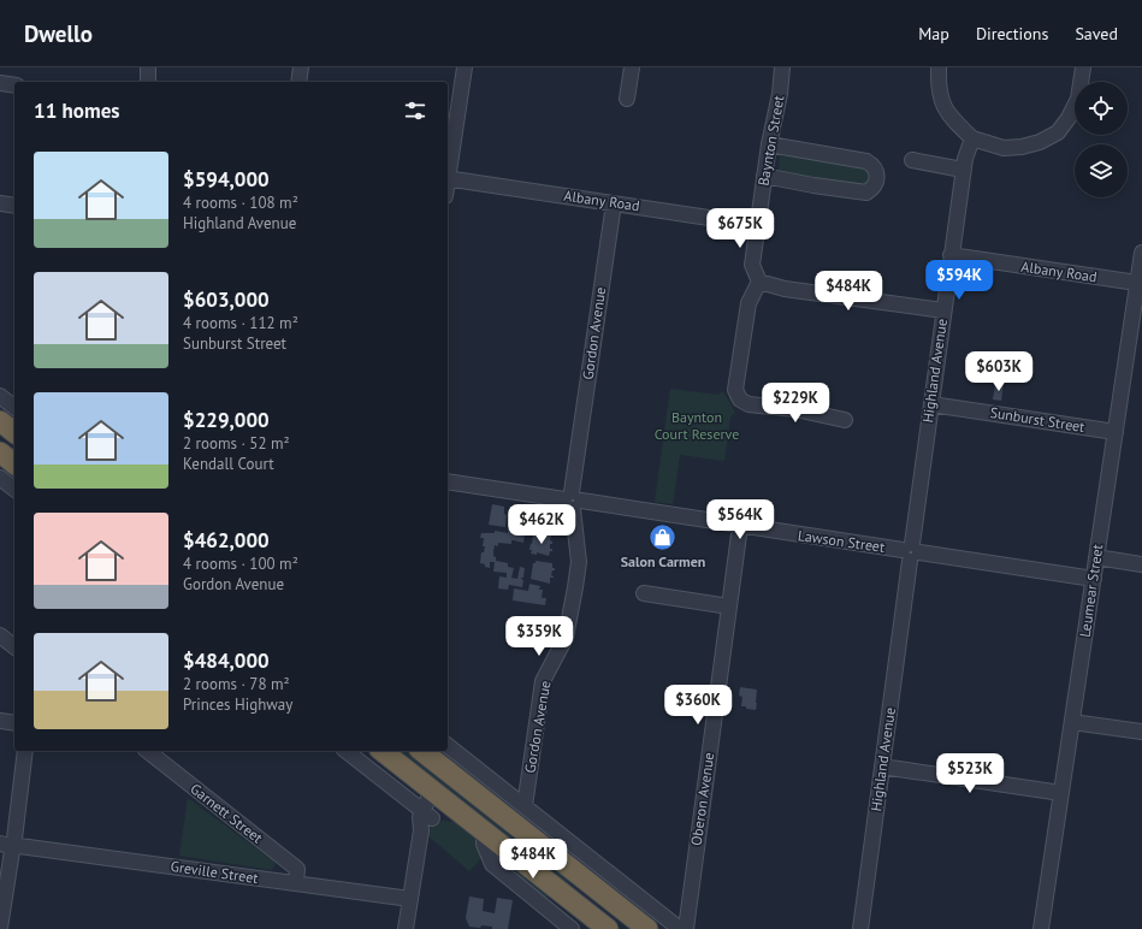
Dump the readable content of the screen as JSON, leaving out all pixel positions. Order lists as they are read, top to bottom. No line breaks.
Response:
{"streets":{"street":["Baynton Street","Albany Road","Gordon Avenue","Highland Avenue","Sunburst Street","Lawson Street","Leumear Street","Oberon Avenue","Garnett Street","Greville Street"]},"crossings":[["Baynton Street","Albany Road"],["Albany Road","Gordon Avenue"],["Albany Road","Highland Avenue"],["Albany Road","Leumear Street"],["Gordon Avenue","Lawson Street"],["Highland Avenue","Sunburst Street"],["Highland Avenue","Lawson Street"],["Sunburst Street","Leumear Street"],["Lawson Street","Leumear Street"],["Lawson Street","Oberon Avenue"],["Garnett Street","Greville Street"]],"parks":["Baynton Court Reserve"],"places":{"shop":["Salon Carmen"]},"page":{"header":"Dwello","nav":["Map","Directions","Saved"],"heading":"11 homes","list":[{"name":"$594,000","note":"4 rooms · 108 m² · Highland Avenue"},{"name":"$603,000","note":"4 rooms · 112 m² · Sunburst Street"},{"name":"$229,000","note":"2 rooms · 52 m² · Kendall Court"},{"name":"$462,000","note":"4 rooms · 100 m² · Gordon Avenue"},{"name":"$484,000","note":"2 rooms · 78 m² · Princes Highway"}],"price":["$675K","$594K","$484K","$603K","$229K","$564K","$462K","$359K","$360K","$523K","$484K"]}}
